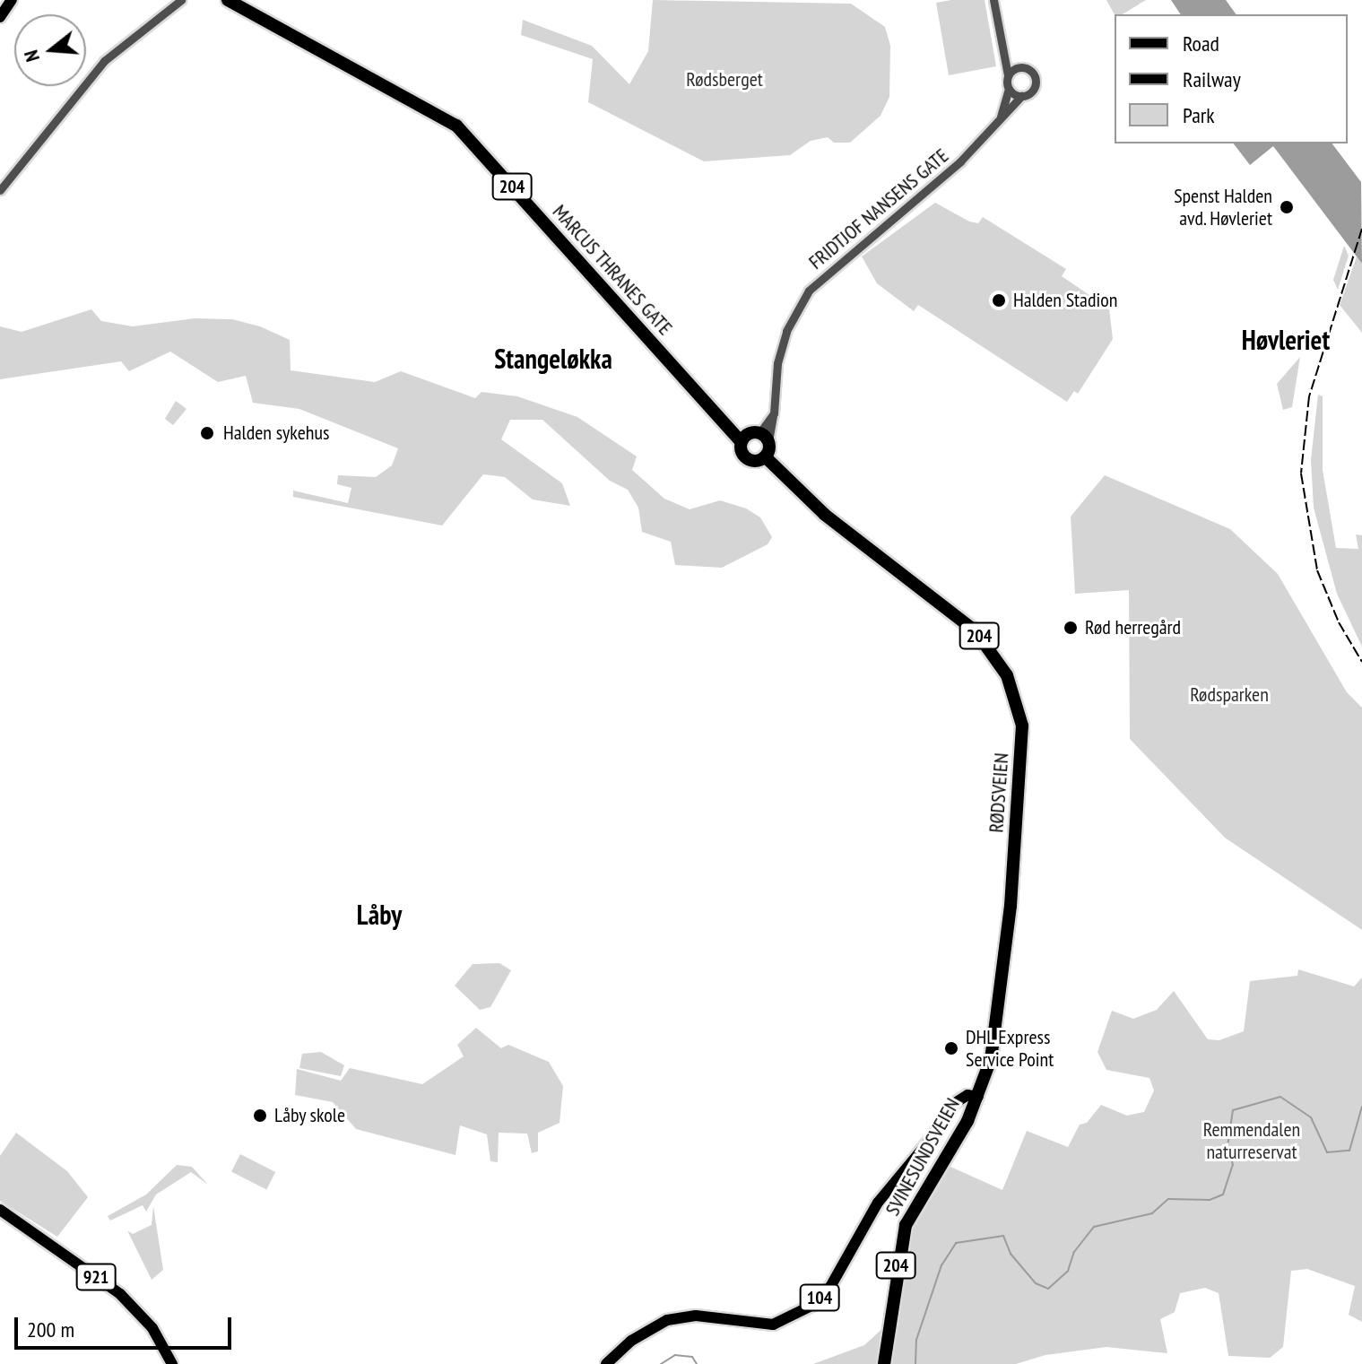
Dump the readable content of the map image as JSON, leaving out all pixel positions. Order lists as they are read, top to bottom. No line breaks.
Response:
{"streets":{"highway":["204","MARCUS THRANES GATE","RØDSVEIEN","SVINESUNDSVEIEN"],"main road":["921","104"],"street":["FRIDTJOF NANSENS GATE"]},"crossings":[["204","MARCUS THRANES GATE"],["204","RØDSVEIEN"],["RØDSVEIEN","SVINESUNDSVEIEN"],["RØDSVEIEN","104"],["SVINESUNDSVEIEN","104"]],"districts":["Høvleriet","Stangeløkka","Låby"],"parks":["Rødsberget","Rødsparken","Remmendalen naturreservat"],"places":["Spenst Halden avd. Høvleriet","Halden Stadion","Halden sykehus","Rød herregård","DHL Express Service Point","Låby skole"],"legend":["Road","Railway","Park"],"scale_bar":"200 m","north":"left"}
